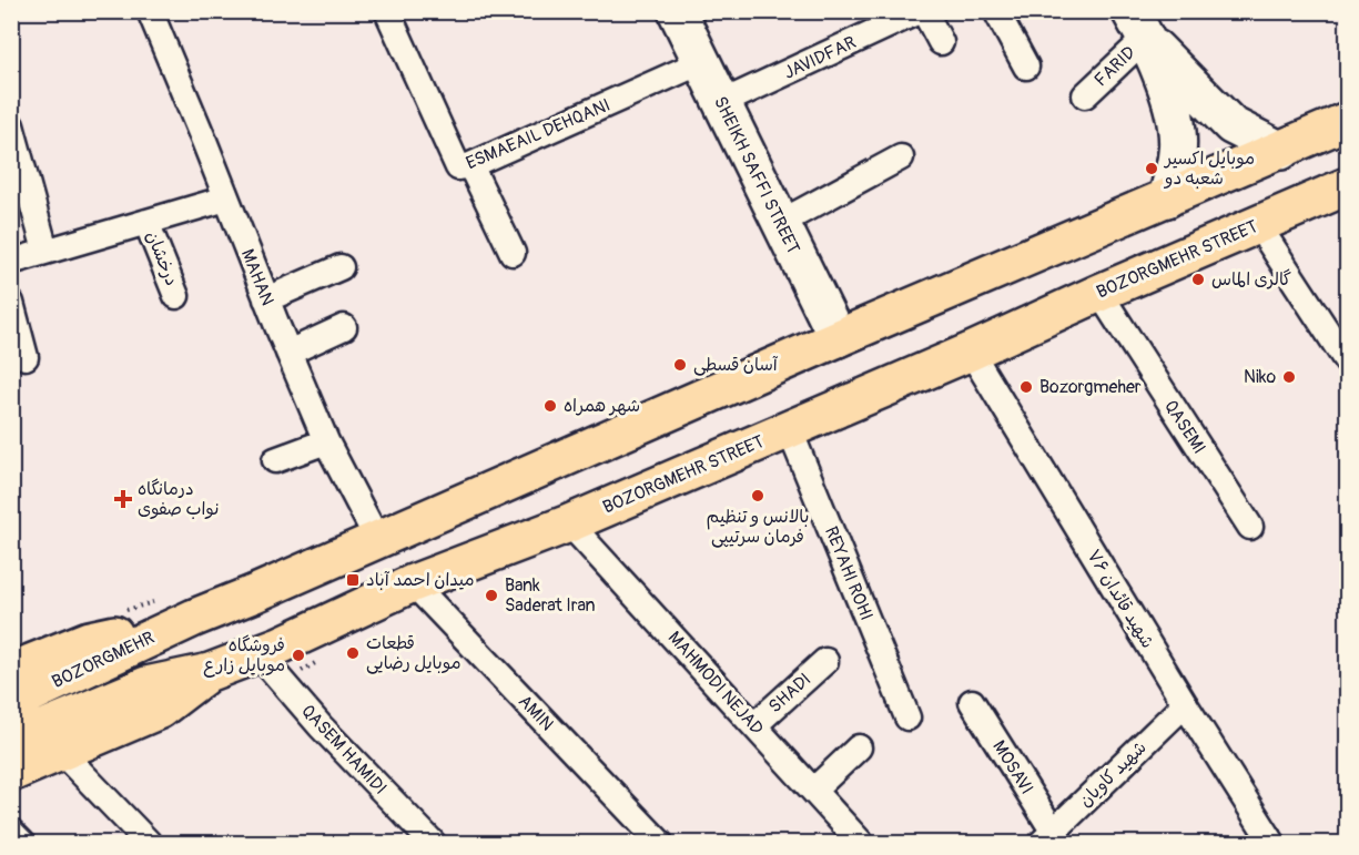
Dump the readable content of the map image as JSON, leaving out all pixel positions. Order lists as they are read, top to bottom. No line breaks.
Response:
{"streets":{"main road":["BOZORGMEHR STREET","BOZORGMEHR"],"street":["JAVIDFAR","FARID","ESMAEAIL DEHQANI","SHEIKH SAFFI STREET","درخشان","MAHAN","QASEMI","REYAHI ROHI","شهید قائدان ۷۶","MAHMODI NEJAD","SHADI","AMIN","QASEM HAMIDI","MOSAVI","شهید کاویان"]},"crossings":[["JAVIDFAR","SHEIKH SAFFI STREET"],["ESMAEAIL DEHQANI","SHEIKH SAFFI STREET"],["BOZORGMEHR STREET","QASEMI"],["BOZORGMEHR STREET","REYAHI ROHI"],["BOZORGMEHR STREET","شهید قائدان ۷۶"],["BOZORGMEHR STREET","MAHMODI NEJAD"],["BOZORGMEHR STREET","AMIN"],["BOZORGMEHR STREET","QASEM HAMIDI"],["شهید قائدان ۷۶","شهید کاویان"],["MAHMODI NEJAD","SHADI"],["MOSAVI","شهید کاویان"]],"places":{"other":["موبایل اکسیر شعبه دو","گالری الماس","آسان قسطی","Niko","Bozorgmeher","شهر همراه","بالانس و تنظیم فرمان سرتیپی","Bank Saderat Iran","قطعات موبایل رضایی","فروشگاه موبایل زارع"],"health":["درمانگاه نواب صفوی"],"transit":["میدان احمد آباد"]}}
